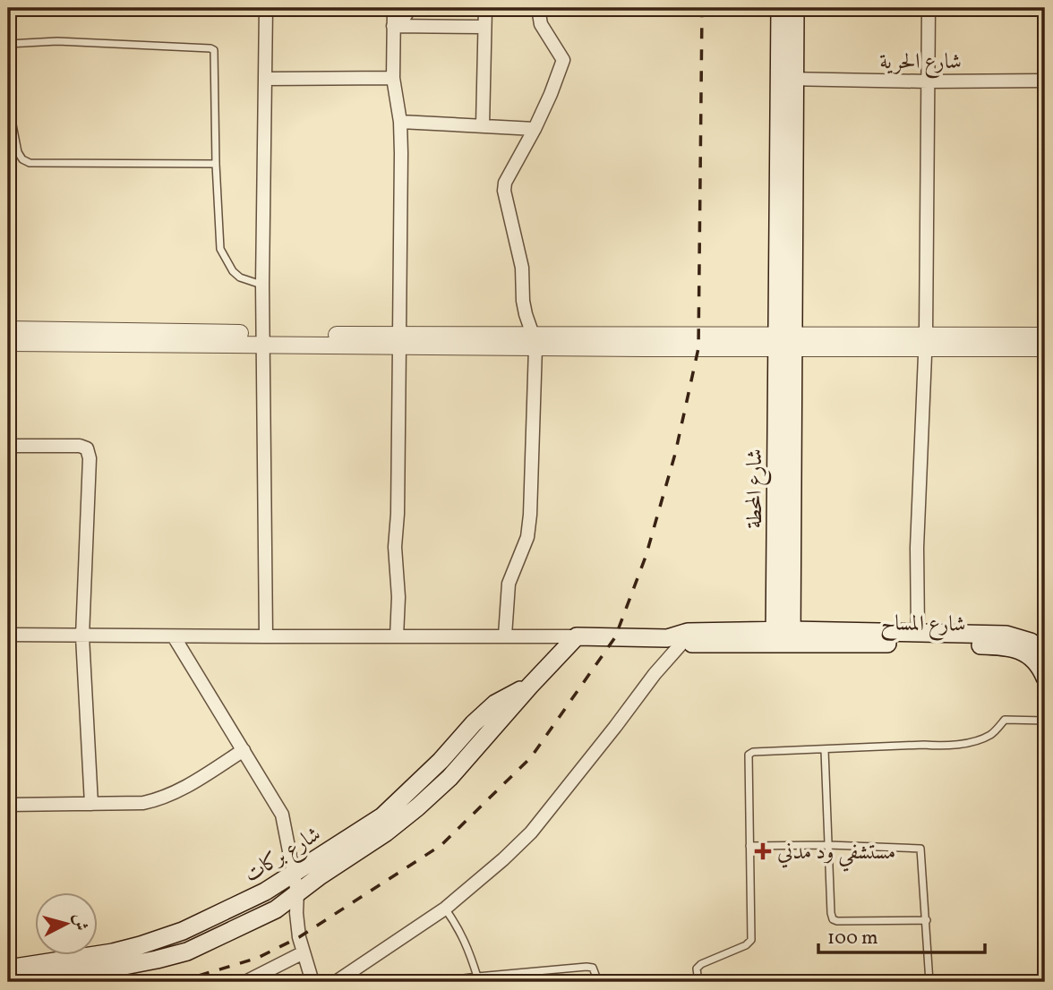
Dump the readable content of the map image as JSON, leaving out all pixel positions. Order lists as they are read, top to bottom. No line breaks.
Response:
{"streets":{"main road":["شارع المحطة","شارع المساح","شارع بركات"],"street":["شارع الحرية"]},"crossings":[["شارع الحرية","شارع المحطة"],["شارع المحطة","شارع المساح"]],"places":{"health":["مستشفي ود مدني"]},"scale_bar":"100 m","north":"right"}
